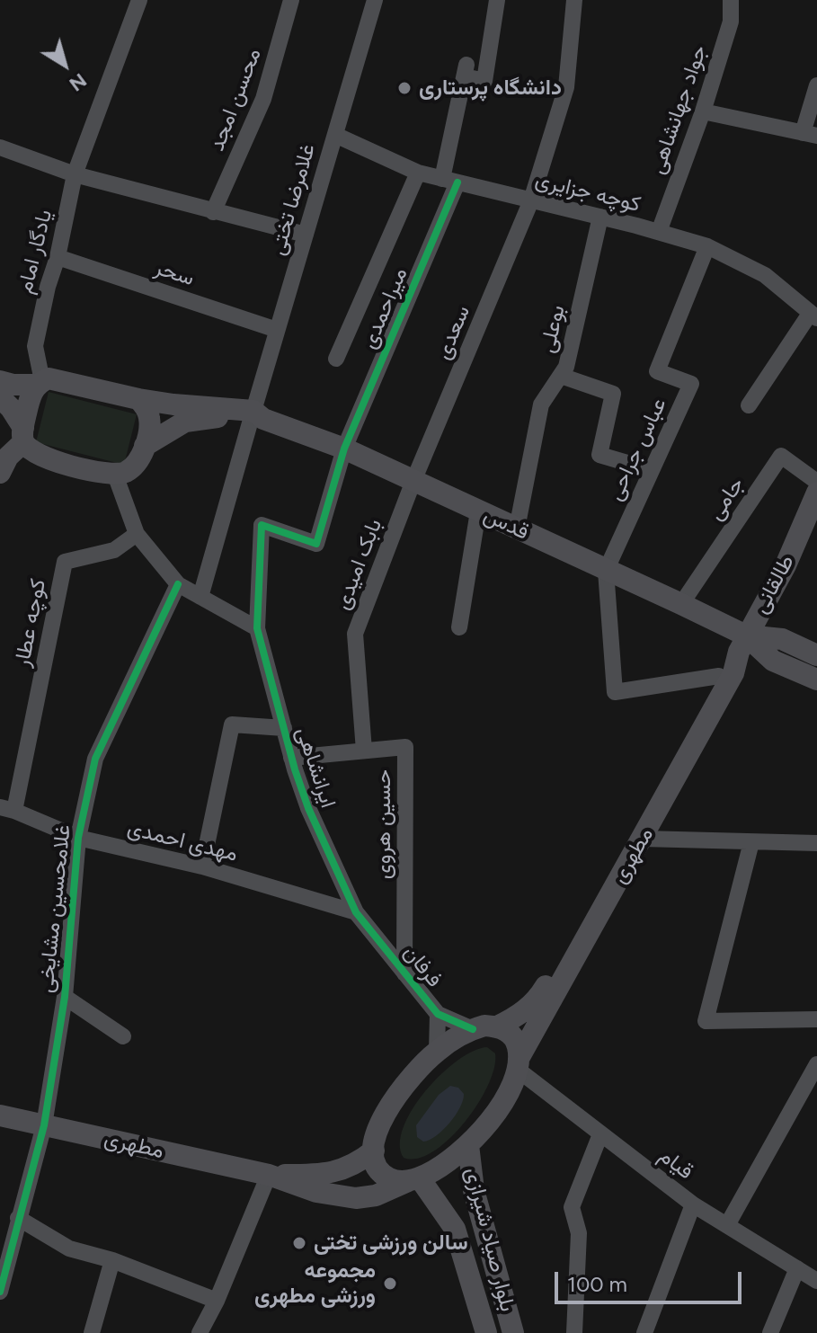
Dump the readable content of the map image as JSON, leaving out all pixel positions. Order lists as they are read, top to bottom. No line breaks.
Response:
{"streets":{"main road":["قدس","طالقانی","مطهری","بلوار صیاد شیرازی"],"street":["محسن امجد","جواد جهانشاهی","کوچه جزایری","غلامرضا تختی","یادگار امام","سحر","میراحمدی","بوعلی","سعدی","عباس جراحی","جامی","بابک امیدی","کوچه عطار","ایرانشاهی","حسین هروی","مهدی احمدی","غلامحسین مشایخی","فرفان","قیام"]},"crossings":[["جواد جهانشاهی","کوچه جزایری"],["کوچه جزایری","غلامرضا تختی"],["کوچه جزایری","میراحمدی"],["کوچه جزایری","بوعلی"],["کوچه جزایری","سعدی"],["کوچه جزایری","عباس جراحی"],["غلامرضا تختی","سحر"],["غلامرضا تختی","قدس"],["یادگار امام","سحر"],["یادگار امام","قدس"],["میراحمدی","قدس"],["میراحمدی","ایرانشاهی"],["بوعلی","قدس"],["سعدی","قدس"],["سعدی","بابک امیدی"],["عباس جراحی","قدس"],["جامی","قدس"],["قدس","بابک امیدی"],["قدس","طالقانی"],["قدس","مطهری"],["بابک امیدی","حسین هروی"],["طالقانی","مطهری"],["کوچه عطار","مهدی احمدی"],["ایرانشاهی","حسین هروی"],["ایرانشاهی","مهدی احمدی"],["ایرانشاهی","فرفان"],["حسین هروی","فرفان"],["مهدی احمدی","غلامحسین مشایخی"],["مهدی احمدی","فرفان"],["مطهری","غلامحسین مشایخی"],["مطهری","قیام"],["مطهری","بلوار صیاد شیرازی"]],"places":["دانشگاه پرستاری","سالن ورزشی تختی","مجموعه ورزشی مطهری"],"scale_bar":"100 m","north":"bottom right"}
